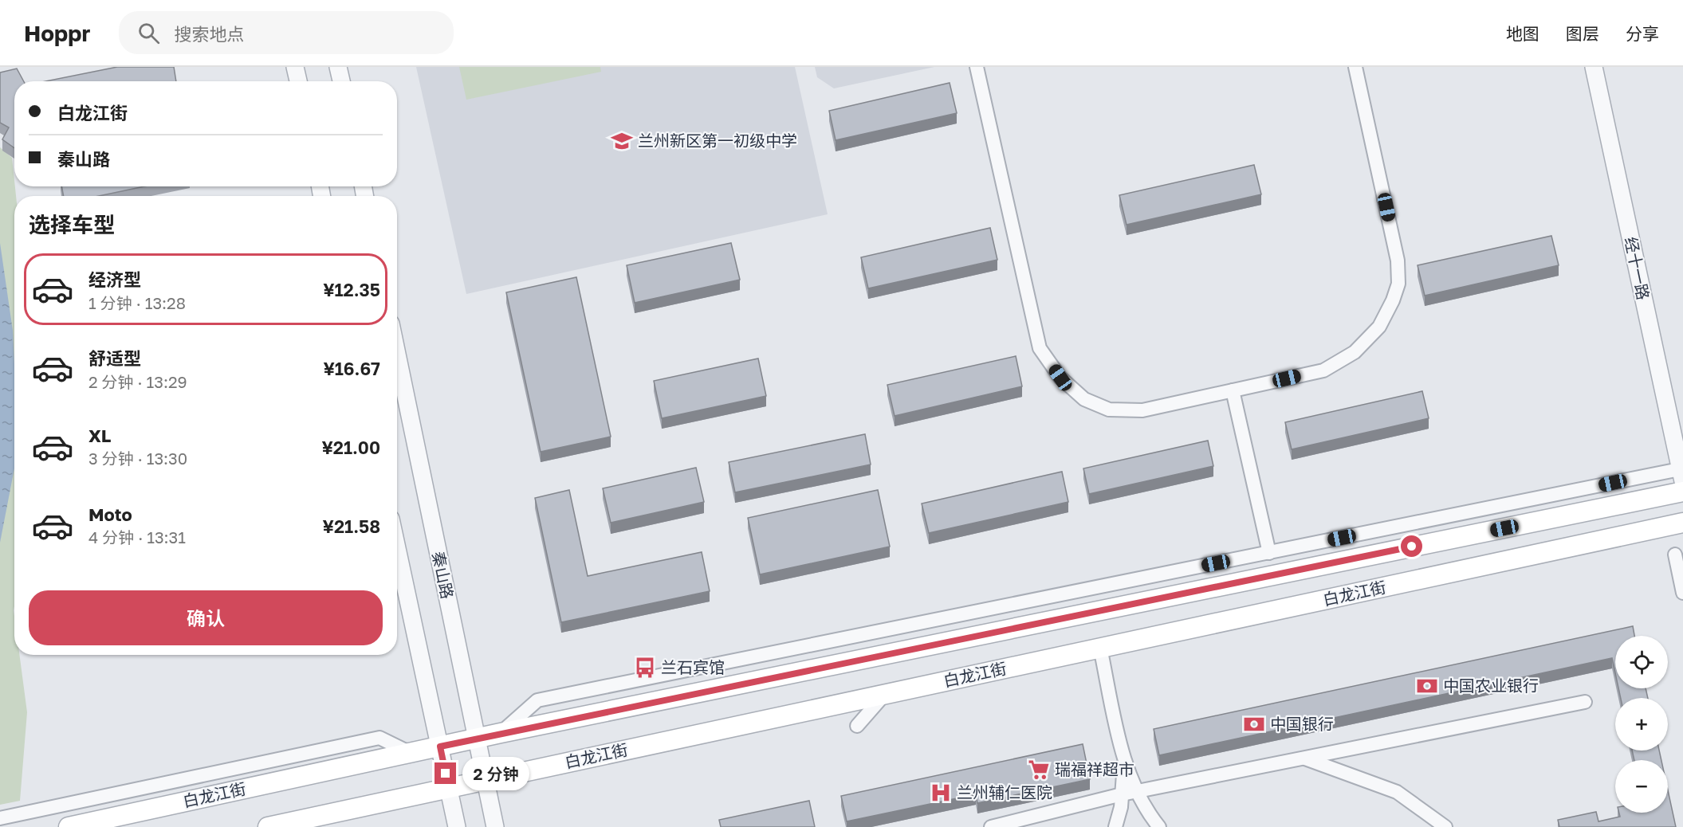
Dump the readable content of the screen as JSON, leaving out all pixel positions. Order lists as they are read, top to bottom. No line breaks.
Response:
{"streets":{"main road":["白龙江街"],"street":["经十一路","秦山路"]},"crossings":[["经十一路","白龙江街"],["秦山路","白龙江街"]],"places":{"school or university":["兰州新区第一初级中学"],"bus stop":["兰石宾馆"],"bank":["中国农业银行","中国银行"],"supermarket":["瑞福祥超市"],"hospital":["兰州辅仁医院"]},"page":{"header":"Hoppr","search":"搜索地点","nav":["地图","图层","分享"],"banner":["白龙江街","秦山路"],"heading":"选择车型","list":[{"name":"经济型","note":"1 分钟 · 13:28","value":"¥12.35"},{"name":"舒适型","note":"2 分钟 · 13:29","value":"¥16.67"},{"name":"XL","note":"3 分钟 · 13:30","value":"¥21.00"},{"name":"Moto","note":"4 分钟 · 13:31","value":"¥21.58"}],"buttons":"确认","map_buttons":["+","−"],"bubble":"2 分钟"}}
